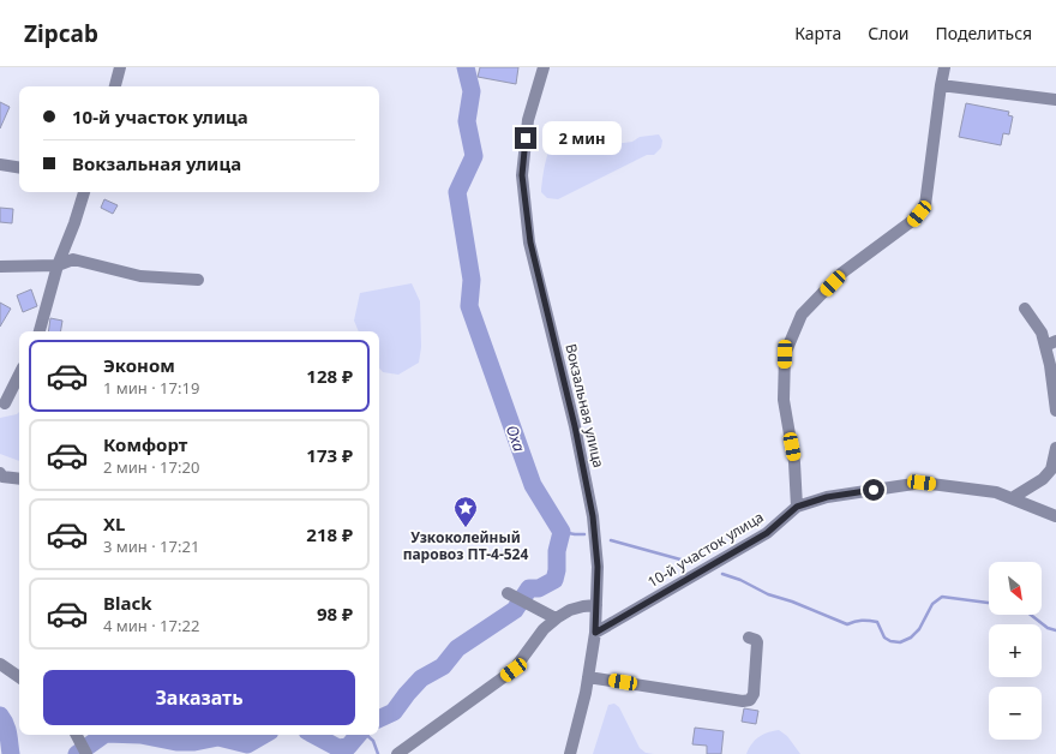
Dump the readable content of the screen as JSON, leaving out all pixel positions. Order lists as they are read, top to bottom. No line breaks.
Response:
{"streets":{"street":["Вокзальная улица","10-й участок улица"]},"crossings":[["Вокзальная улица","10-й участок улица"]],"water":["Оха"],"places":{"place":["Узкоколейный паровоз ПТ-4-524"]},"north":"bottom right","page":{"header":"Zipcab","nav":["Карта","Слои","Поделиться"],"banner":["10-й участок улица","Вокзальная улица"],"bubble":"2 мин","list":[{"name":"Эконом","note":"1 мин · 17:19","value":"128 ₽"},{"name":"Комфорт","note":"2 мин · 17:20","value":"173 ₽"},{"name":"XL","note":"3 мин · 17:21","value":"218 ₽"},{"name":"Black","note":"4 мин · 17:22","value":"98 ₽"}],"map_buttons":["+","−"],"buttons":"Заказать"}}
